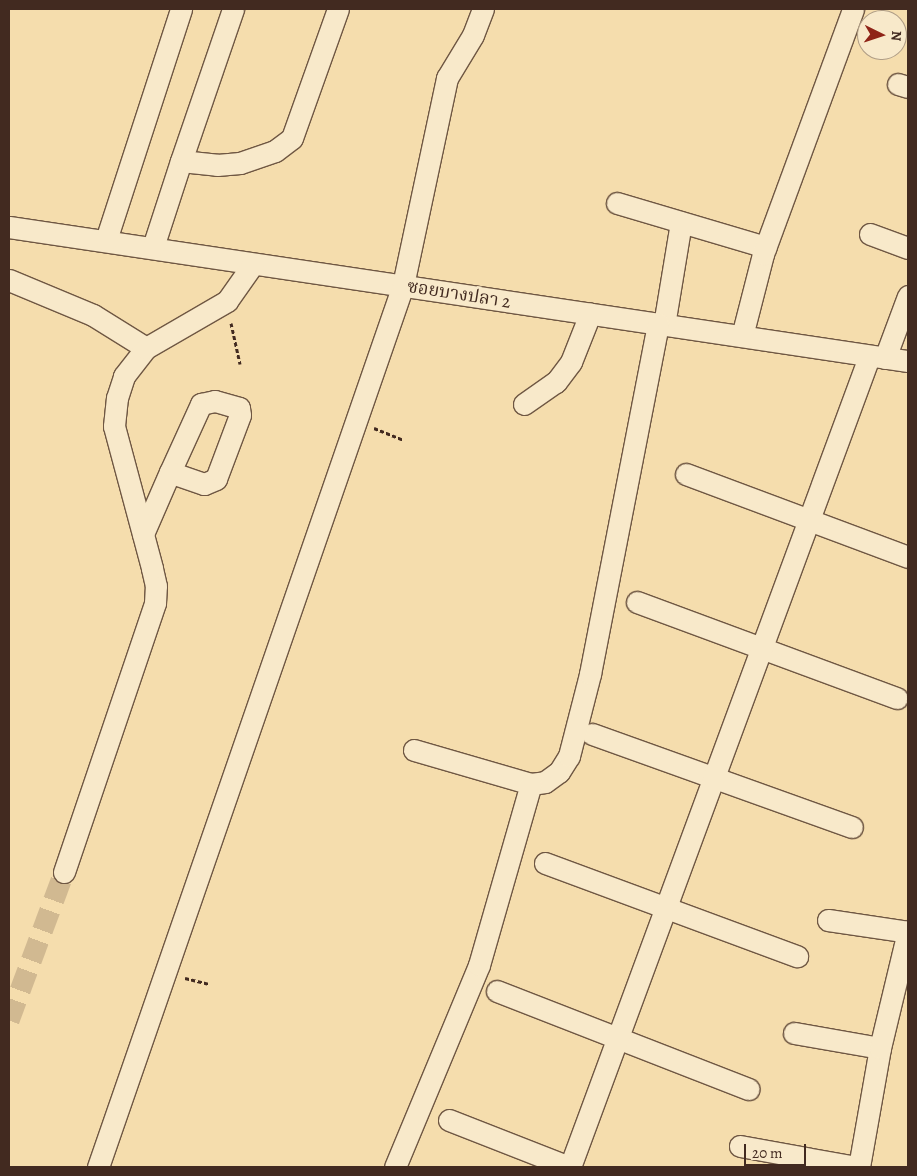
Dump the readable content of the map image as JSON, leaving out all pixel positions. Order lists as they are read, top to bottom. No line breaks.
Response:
{"streets":{"street":["ซอยบางปลา 2"]},"scale_bar":"20 m","north":"right"}
